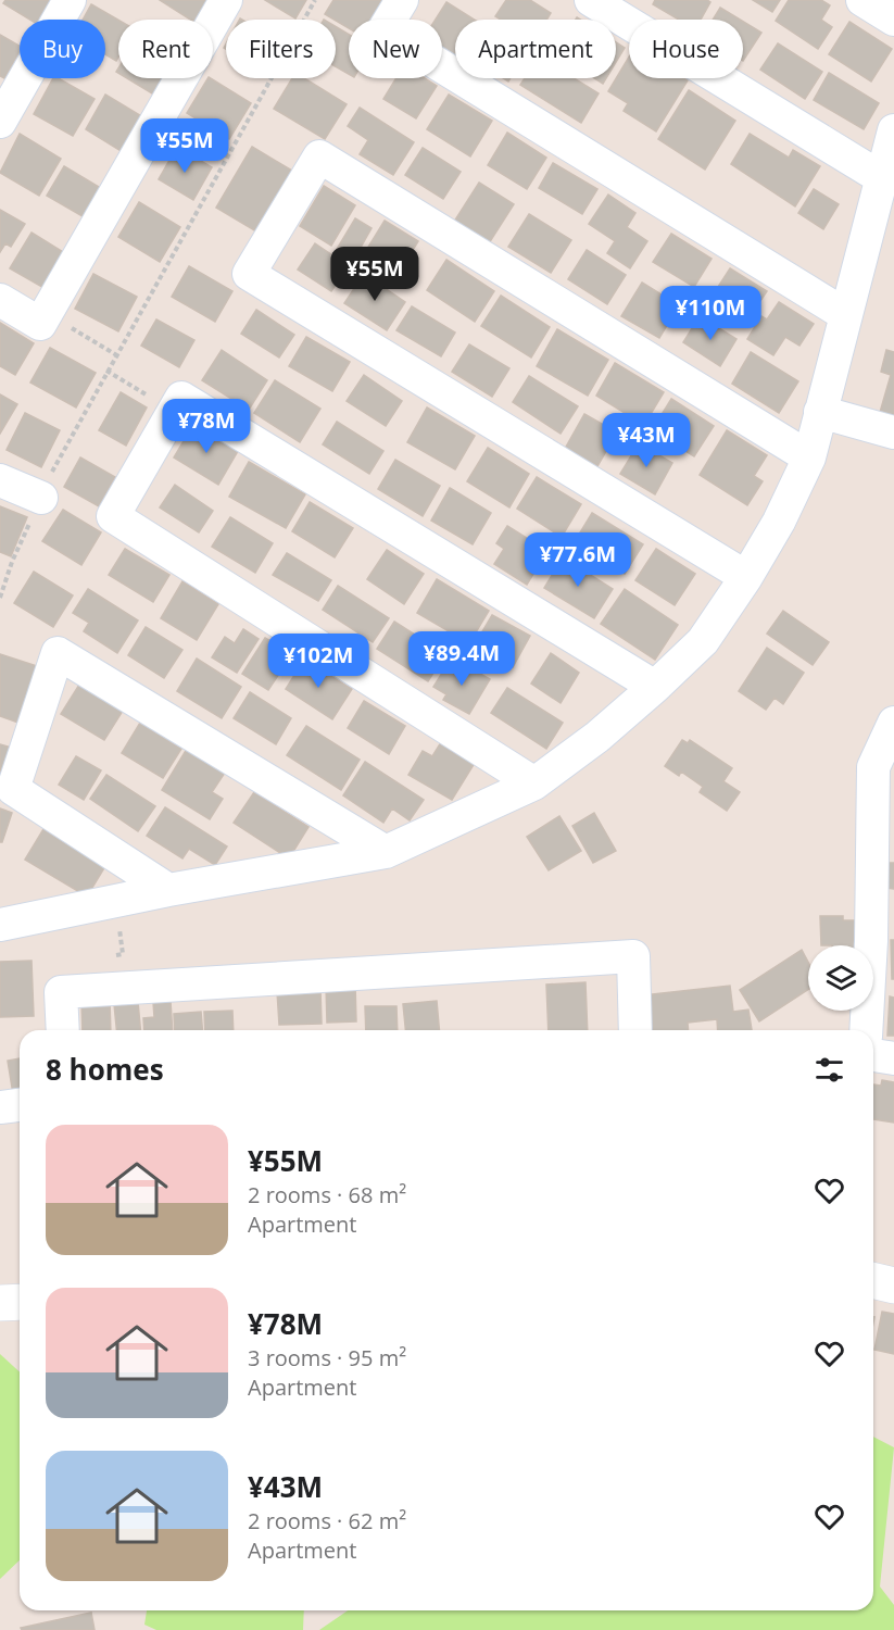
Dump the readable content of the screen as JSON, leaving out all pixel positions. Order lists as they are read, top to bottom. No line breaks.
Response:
{"page":{"chip":["Buy","Rent","Filters","New","Apartment","House"],"price":["¥55M","¥55M","¥110M","¥78M","¥43M","¥77.6M","¥89.4M","¥102M"],"heading":"8 homes","list":[{"name":"¥55M","note":"2 rooms · 68 m² · Apartment"},{"name":"¥78M","note":"3 rooms · 95 m² · Apartment"},{"name":"¥43M","note":"2 rooms · 62 m² · Apartment"}]}}
